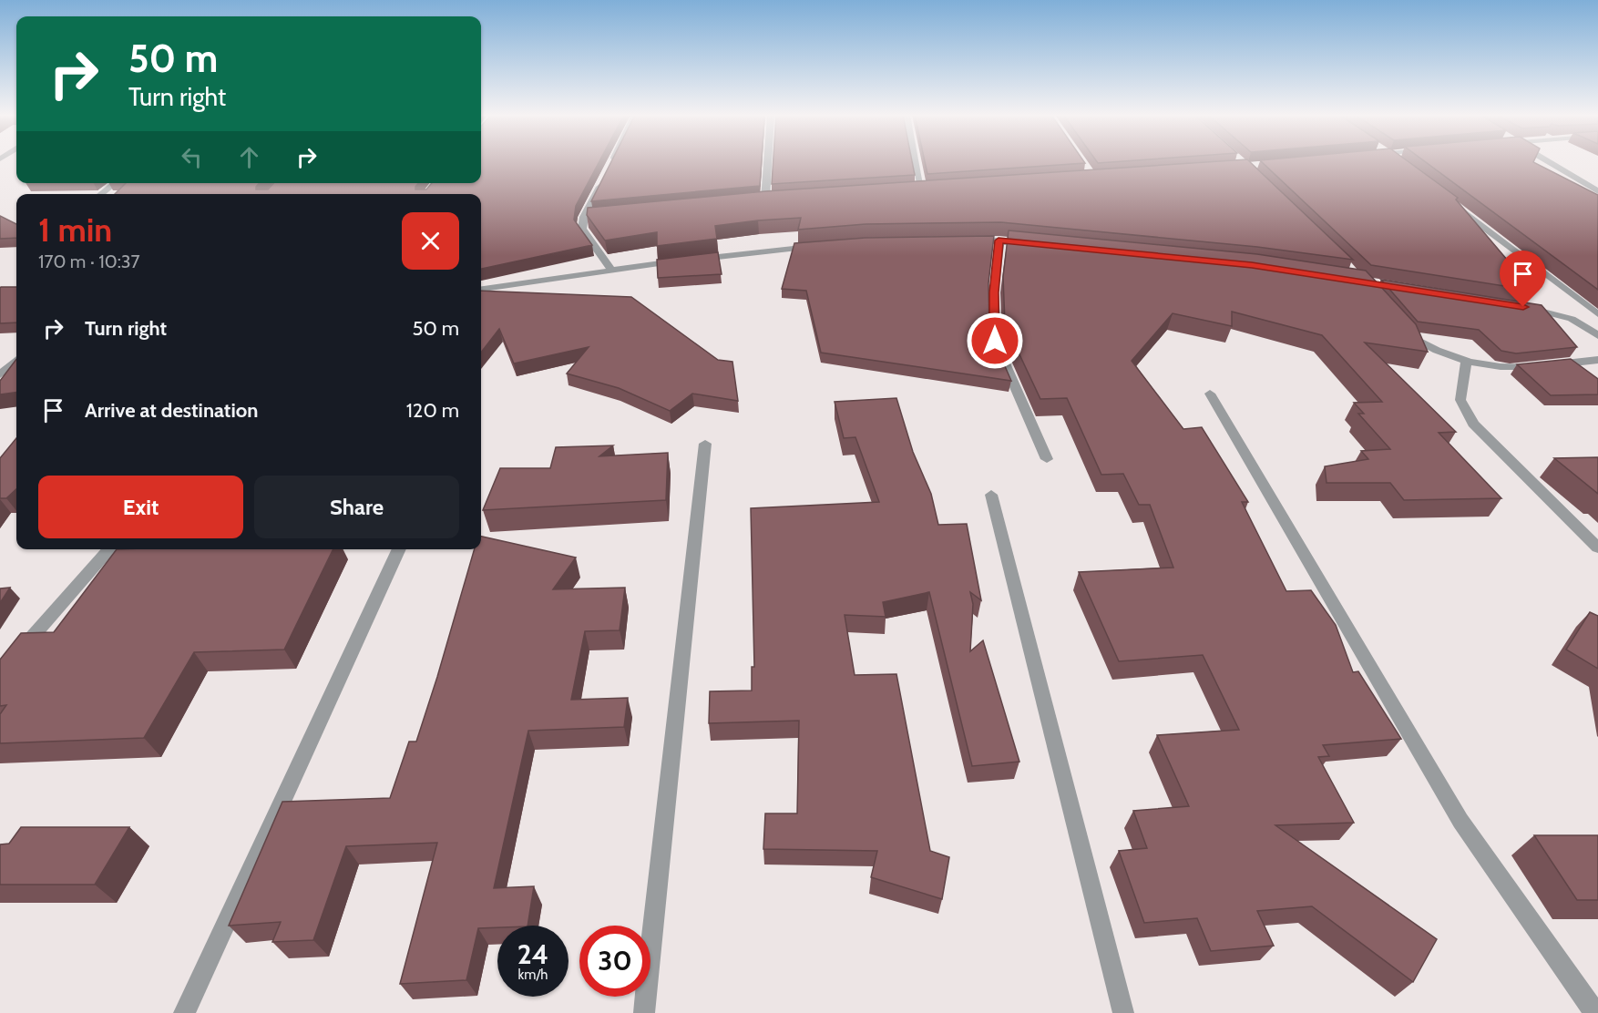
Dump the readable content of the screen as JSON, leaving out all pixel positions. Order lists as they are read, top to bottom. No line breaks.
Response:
{"page":{"turn":["50 m","Turn right"],"heading":["1 min","170 m · 10:37"],"list":[{"name":"Turn right","value":"50 m"},{"name":"Arrive at destination","value":"120 m"}],"buttons":["Exit","Share"],"speed":"24 km/h","limit":"30"}}
